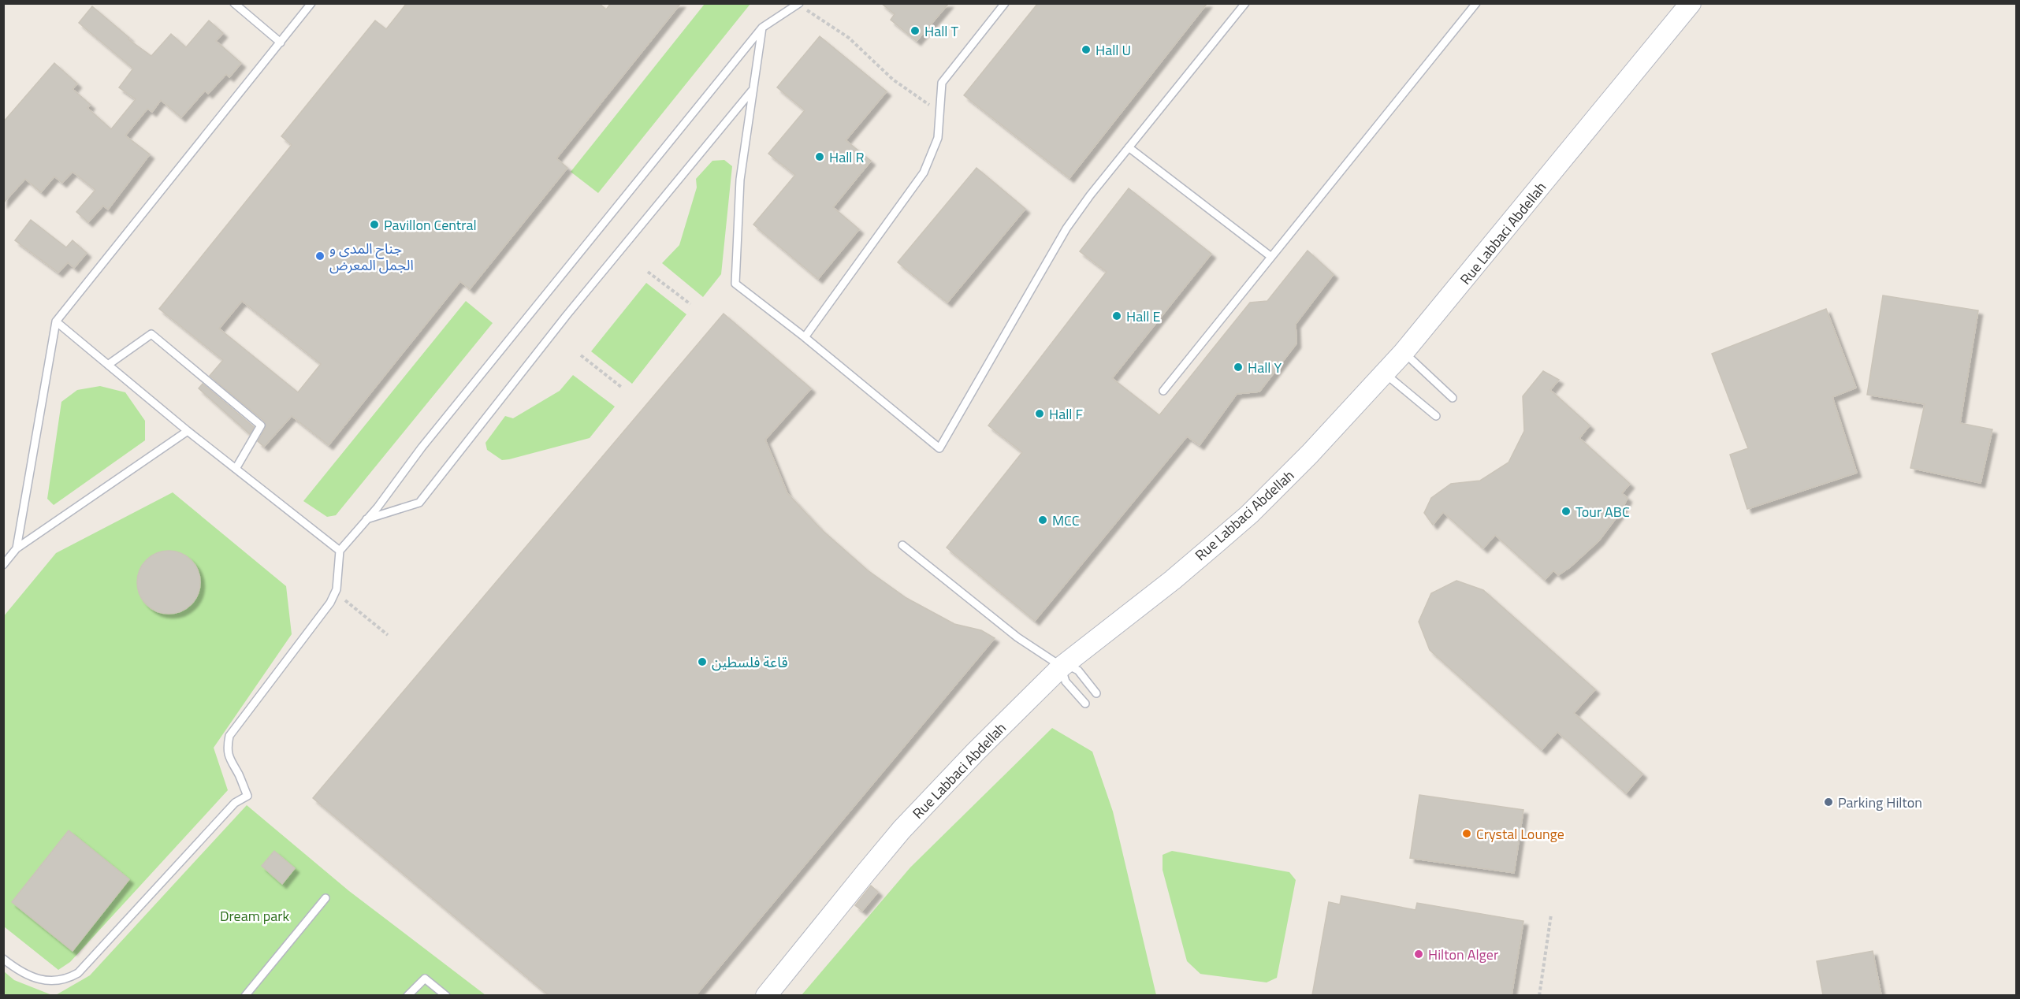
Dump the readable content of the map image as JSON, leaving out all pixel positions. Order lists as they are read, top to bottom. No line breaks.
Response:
{"streets":{"street":["Rue Labbaci Abdellah"]},"parks":["Dream park"],"places":["Hall T","Hall U","Hall R","Pavillon Central","جناح المدى و الجمل المعرض","Hall E","Hall Y","Hall F","Tour ABC","MCC","قاعة فلسطين","Parking Hilton","Crystal Lounge","Hilton Alger"]}
